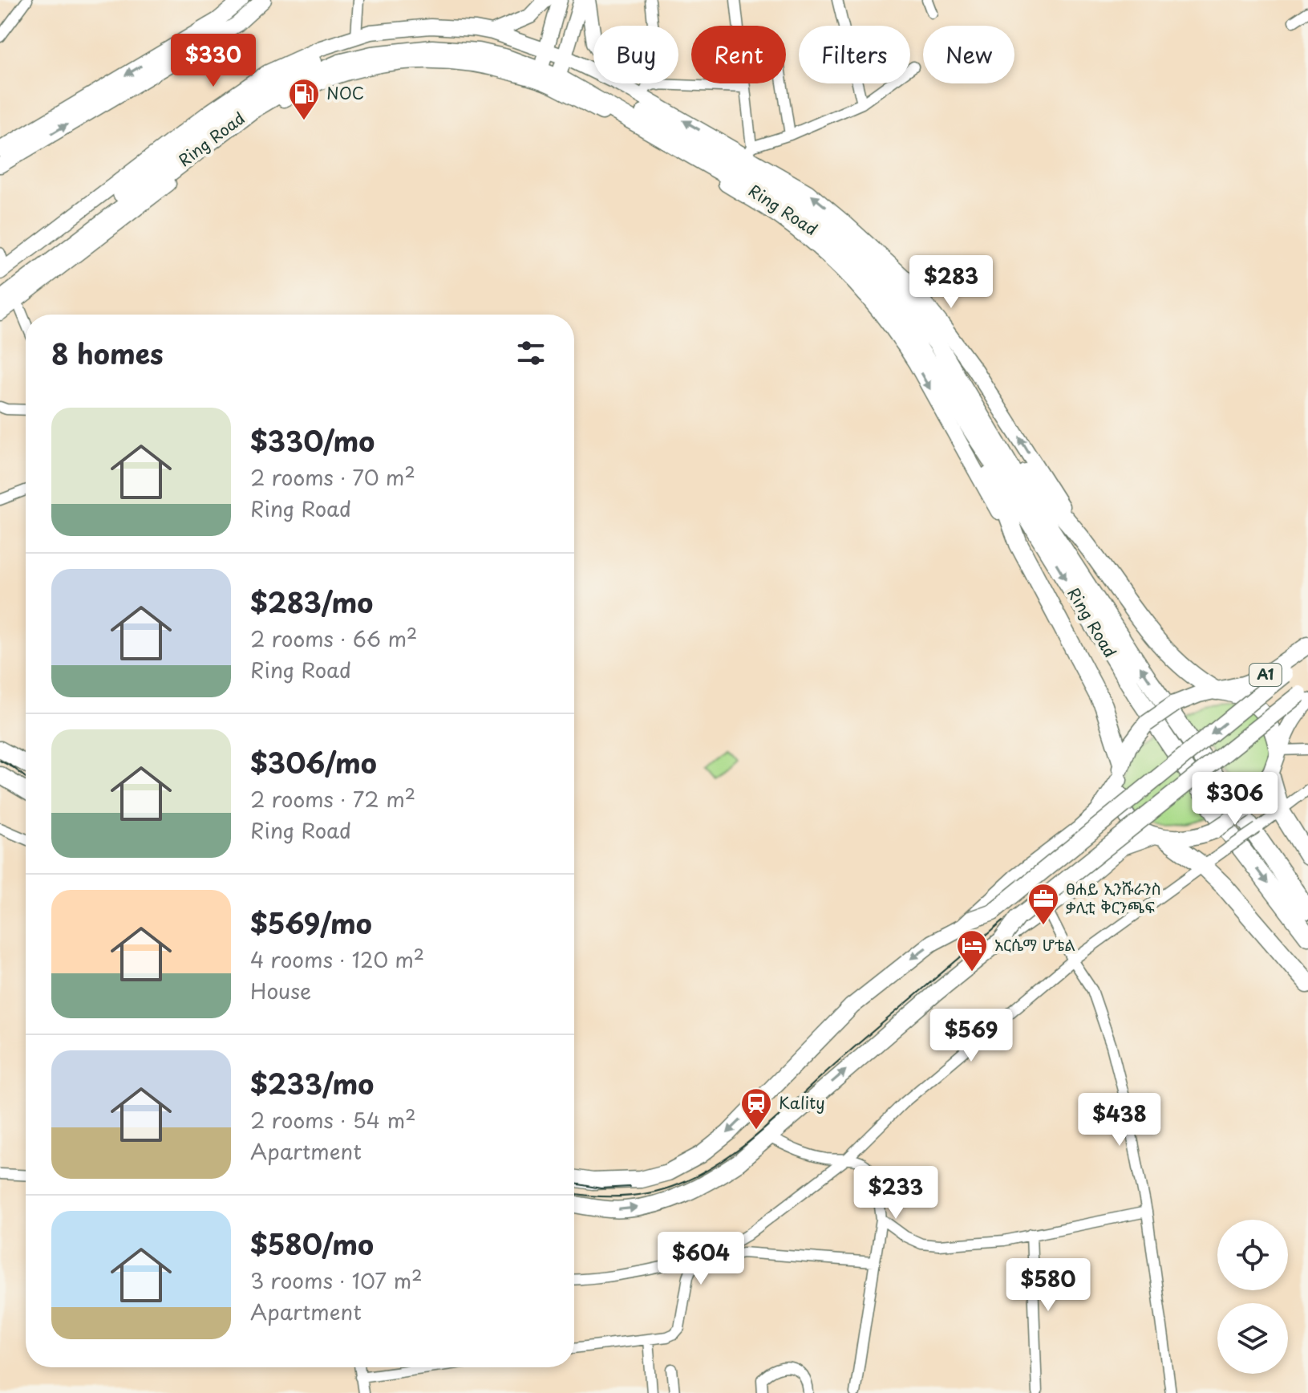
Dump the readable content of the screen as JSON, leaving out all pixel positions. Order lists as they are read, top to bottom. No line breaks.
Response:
{"streets":{"highway":["Ring Road"],"main road":["A1"]},"places":{"fuel station":["NOC"],"office":["ፀሐይ ኢንሹራንስ ቃሊቲ ቅርንጫፍ"],"hotel":["አርሴማ ሆቴል"],"station":["Kality"]},"page":{"chip":["Buy","Rent","Filters","New"],"price":["$330","$283","$306","$569","$438","$233","$604","$580"],"heading":"8 homes","list":[{"name":"$330/mo","note":"2 rooms · 70 m² · Ring Road"},{"name":"$283/mo","note":"2 rooms · 66 m² · Ring Road"},{"name":"$306/mo","note":"2 rooms · 72 m² · Ring Road"},{"name":"$569/mo","note":"4 rooms · 120 m² · House"},{"name":"$233/mo","note":"2 rooms · 54 m² · Apartment"},{"name":"$580/mo","note":"3 rooms · 107 m² · Apartment"}]}}
